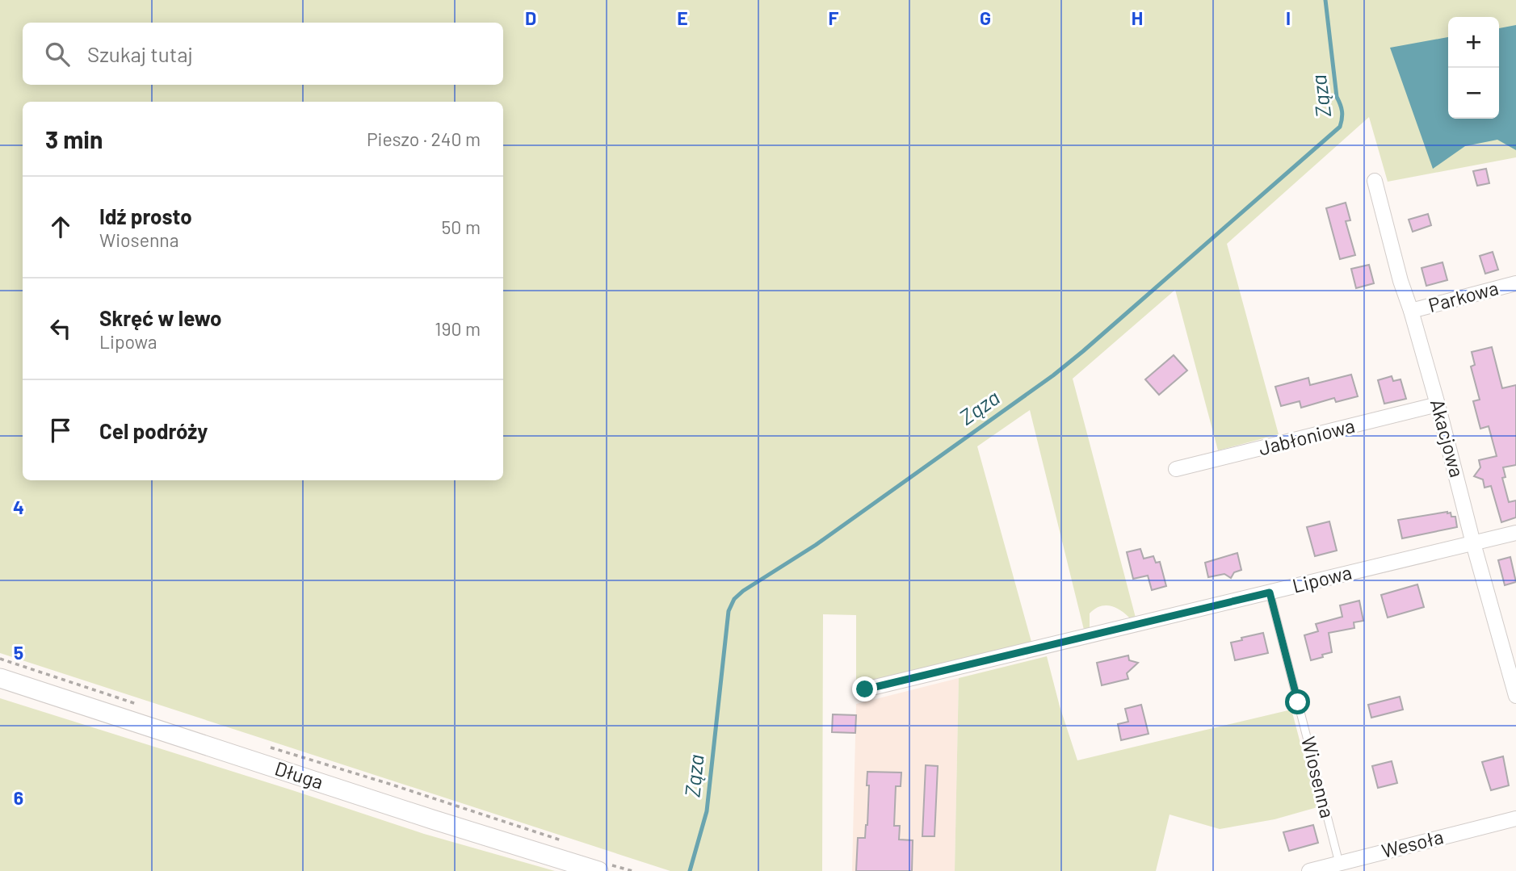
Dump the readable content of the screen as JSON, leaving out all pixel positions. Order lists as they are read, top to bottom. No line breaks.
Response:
{"streets":{"street":["Parkowa","Jabłoniowa","Akacjowa","Lipowa","Długa","Wesoła"],"lane":["Wiosenna"]},"crossings":[["Parkowa","Akacjowa"],["Jabłoniowa","Akacjowa"],["Akacjowa","Lipowa"],["Lipowa","Wiosenna"],["Wiosenna","Wesoła"]],"water":["Ząza"],"page":{"map_buttons":["+","−"],"search":"Szukaj tutaj","heading":["3 min","Pieszo · 240 m"],"list":[["Idź prosto","Wiosenna","50 m"],["Skręć w lewo","Lipowa","190 m"],"Cel podróży"]},"grid":{"columns":["D","E","F","G","H","I"],"rows":["4","5","6"]}}
